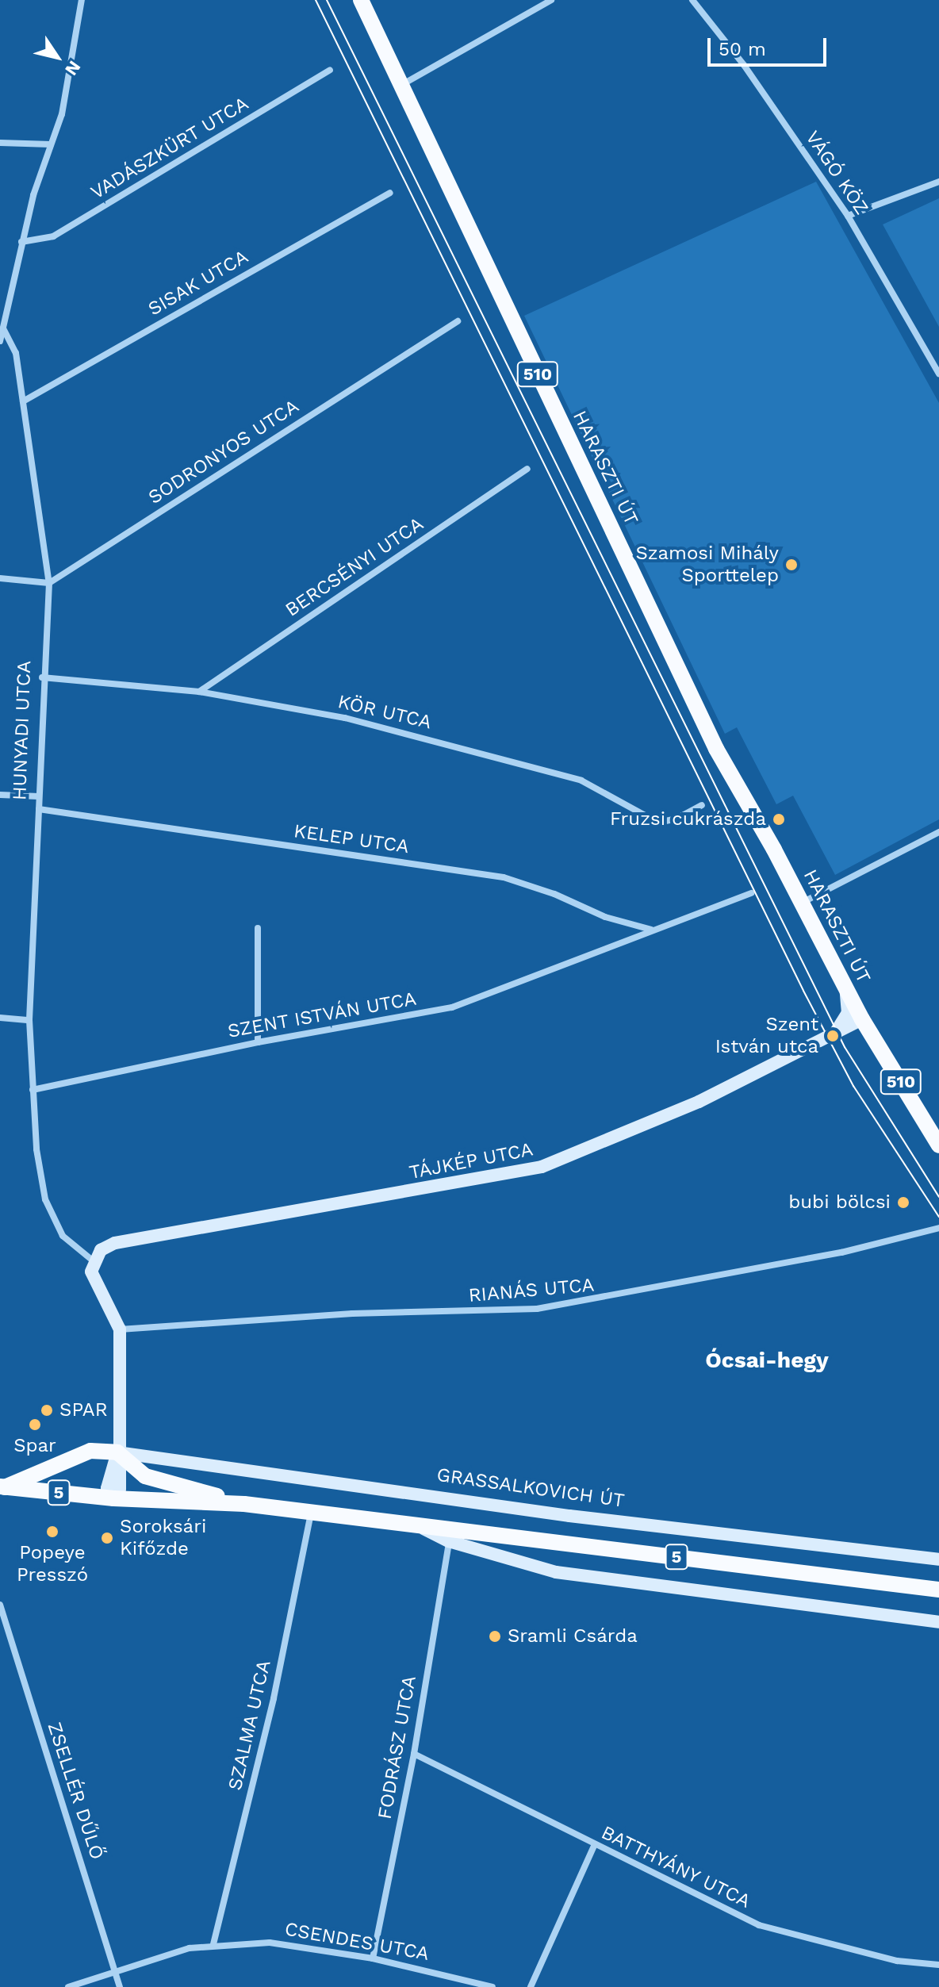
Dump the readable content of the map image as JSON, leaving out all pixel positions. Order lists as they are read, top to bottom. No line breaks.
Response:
{"streets":{"main road":["510","HARASZTI ÚT","5"],"street":["VADÁSZKÜRT UTCA","VÁGÓ KÖZ","SISAK UTCA","SODRONYOS UTCA","BERCSÉNYI UTCA","KÖR UTCA","HUNYADI UTCA","KELEP UTCA","SZENT ISTVÁN UTCA","TÁJKÉP UTCA","RIANÁS UTCA","GRASSALKOVICH ÚT","SZALMA UTCA","FODRÁSZ UTCA","ZSELLÉR DŰLŐ","BATTHYÁNY UTCA","CSENDES UTCA"]},"crossings":[["SISAK UTCA","HUNYADI UTCA"],["SODRONYOS UTCA","HUNYADI UTCA"],["HARASZTI ÚT","TÁJKÉP UTCA"],["BERCSÉNYI UTCA","KÖR UTCA"],["KÖR UTCA","HUNYADI UTCA"],["HUNYADI UTCA","KELEP UTCA"],["HUNYADI UTCA","SZENT ISTVÁN UTCA"],["HUNYADI UTCA","TÁJKÉP UTCA"],["KELEP UTCA","SZENT ISTVÁN UTCA"],["5","SZALMA UTCA"],["SZALMA UTCA","CSENDES UTCA"],["FODRÁSZ UTCA","BATTHYÁNY UTCA"],["FODRÁSZ UTCA","CSENDES UTCA"],["ZSELLÉR DŰLŐ","CSENDES UTCA"]],"districts":["Ócsai-hegy"],"places":["Szamosi Mihály Sporttelep","Fruzsi cukrászda","Szent István utca","bubi bölcsi","SPAR","Spar","Popeye Presszó","Soroksári Kifőzde","Sramli Csárda"],"scale_bar":"50 m","north":"bottom right"}
